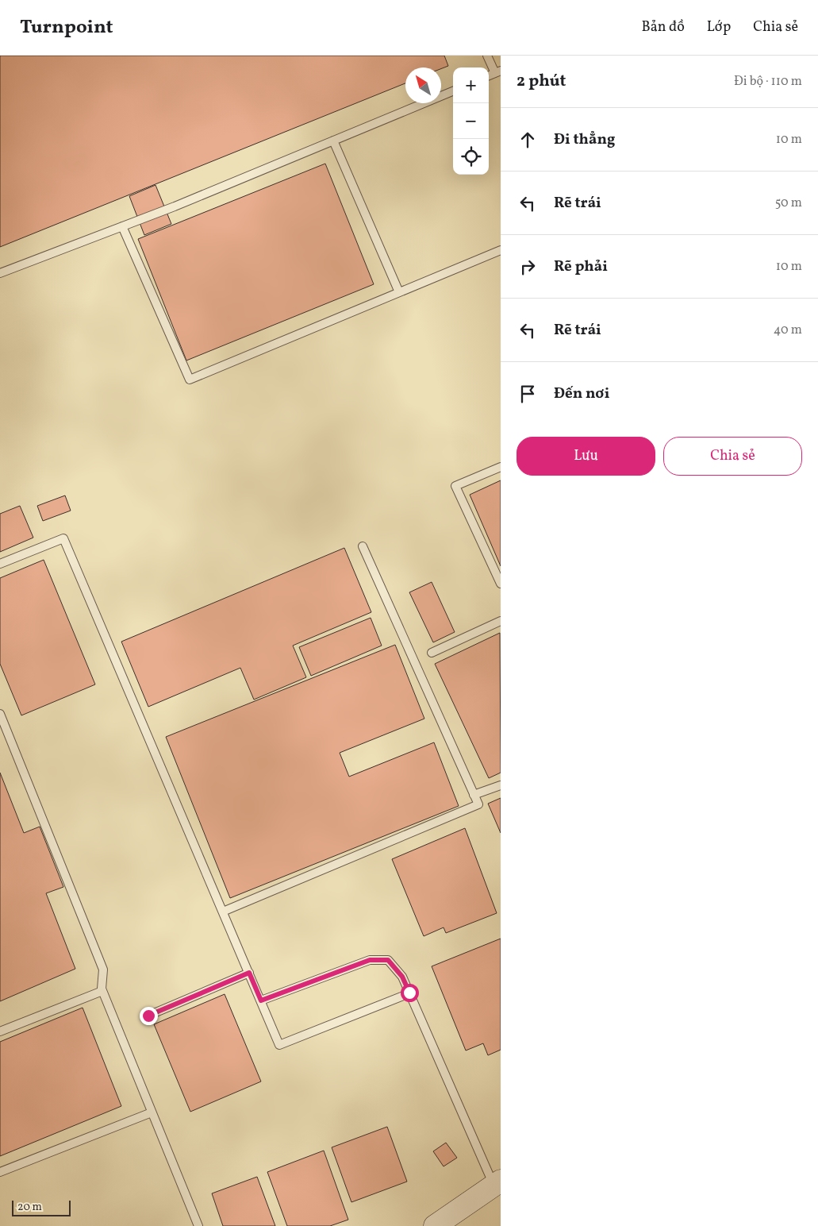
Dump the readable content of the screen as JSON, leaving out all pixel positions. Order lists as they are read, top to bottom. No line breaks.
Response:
{"scale_bar":"20 m","north":"top left","page":{"header":"Turnpoint","nav":["Bản đồ","Lớp","Chia sẻ"],"heading":["2 phút","Đi bộ · 110 m"],"map_buttons":["+","−"],"list":[["Đi thẳng","10 m"],["Rẽ trái","50 m"],["Rẽ phải","10 m"],["Rẽ trái","40 m"],"Đến nơi"],"buttons":["Lưu","Chia sẻ"],"scale":"20 m"}}
